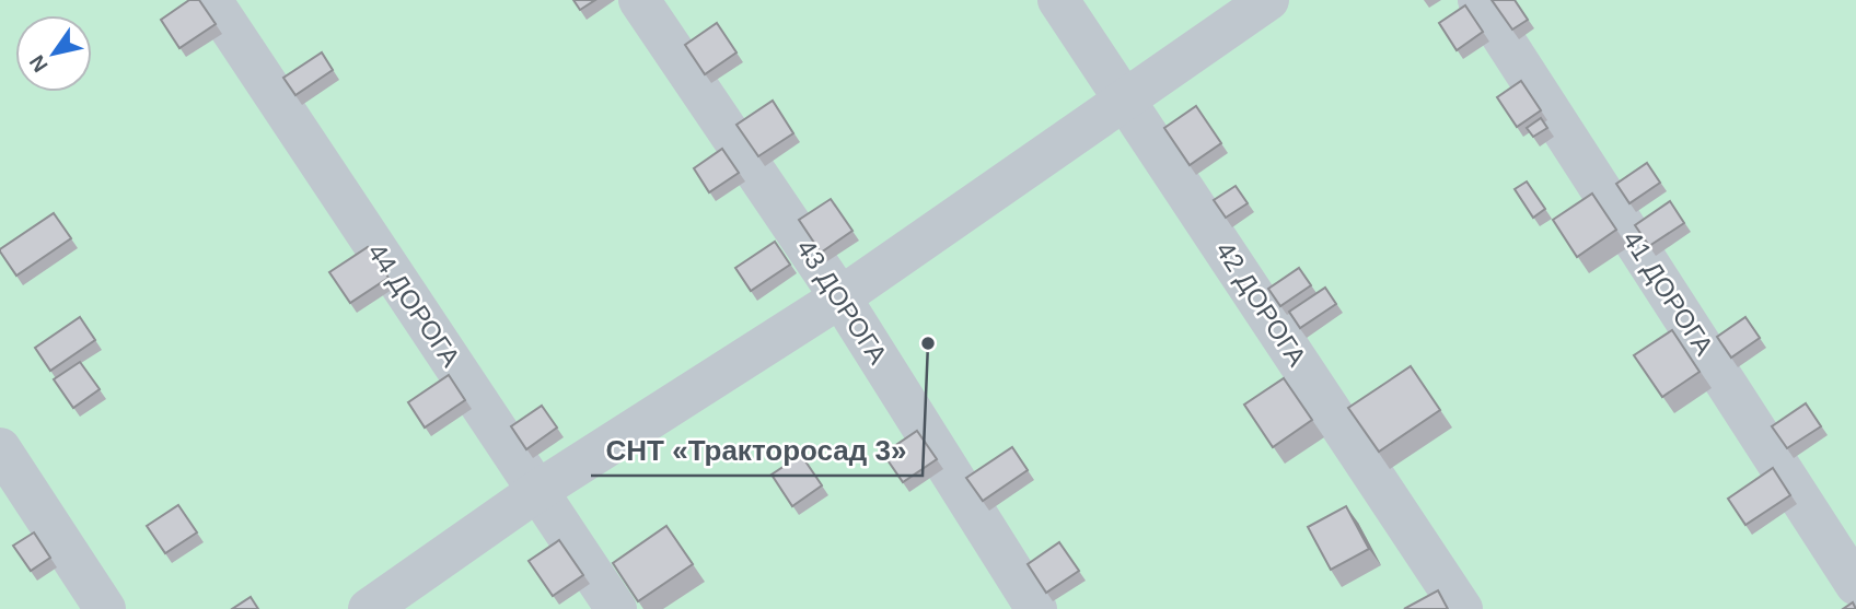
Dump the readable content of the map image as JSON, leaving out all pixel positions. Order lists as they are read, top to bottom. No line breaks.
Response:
{"streets":{"street":["41 ДОРОГА","43 ДОРОГА","42 ДОРОГА","44 ДОРОГА"]},"places":["СНТ «Тракторосад 3»"],"north":"bottom left"}
